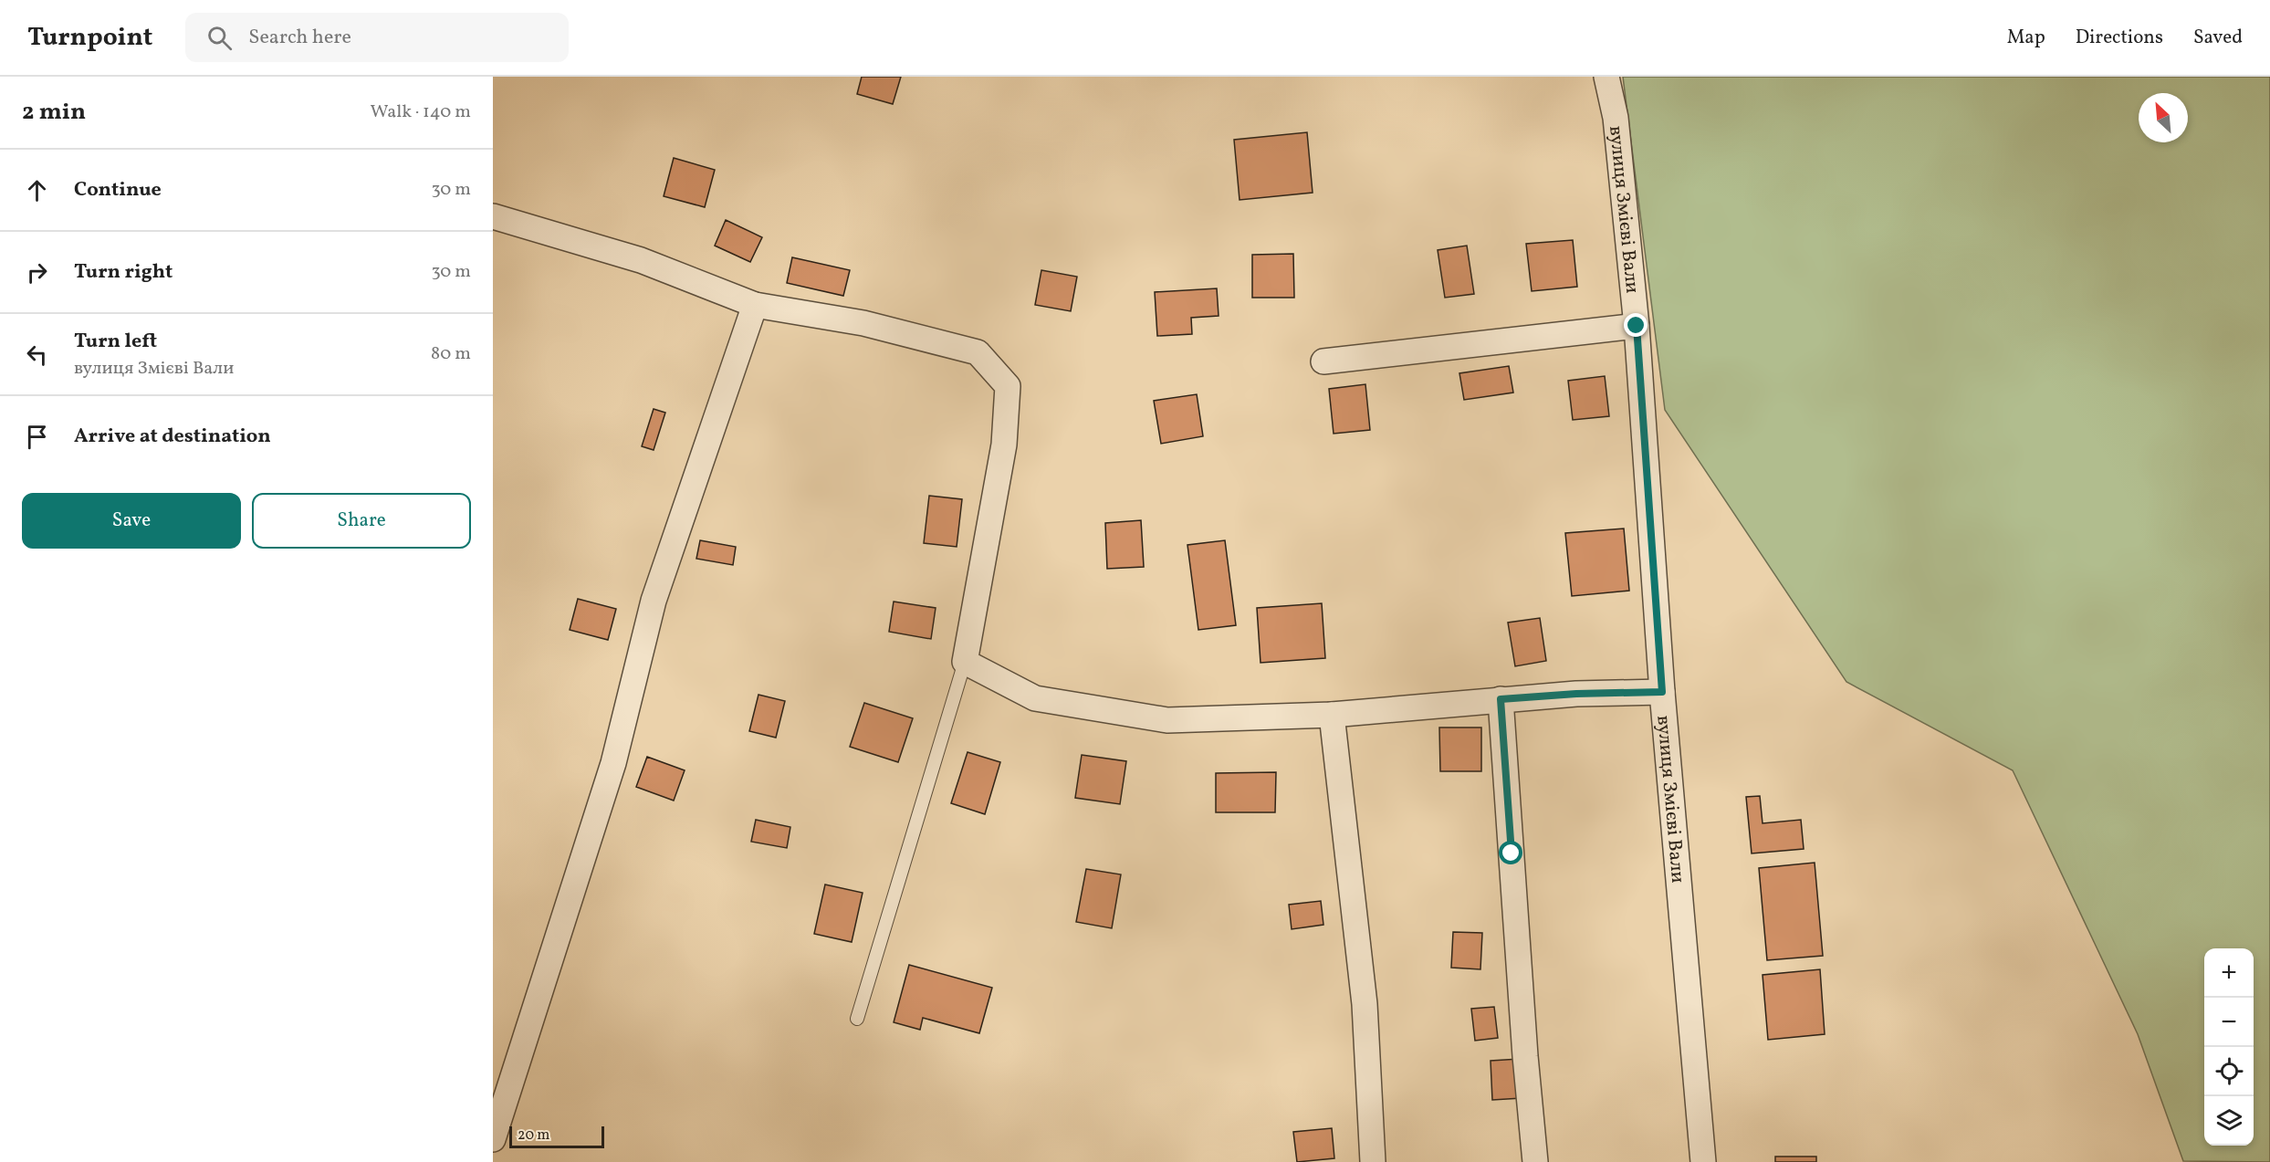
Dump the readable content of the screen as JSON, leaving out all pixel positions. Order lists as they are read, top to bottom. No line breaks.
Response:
{"streets":{"street":["вулиця Змієві Вали"]},"scale_bar":"20 m","north":"top left","page":{"header":"Turnpoint","search":"Search here","nav":["Map","Directions","Saved"],"heading":["2 min","Walk · 140 m"],"list":[["Continue","30 m"],["Turn right","30 m"],["Turn left","вулиця Змієві Вали","80 m"],"Arrive at destination"],"buttons":["Save","Share"],"map_buttons":["+","−"],"scale":"20 m"}}
